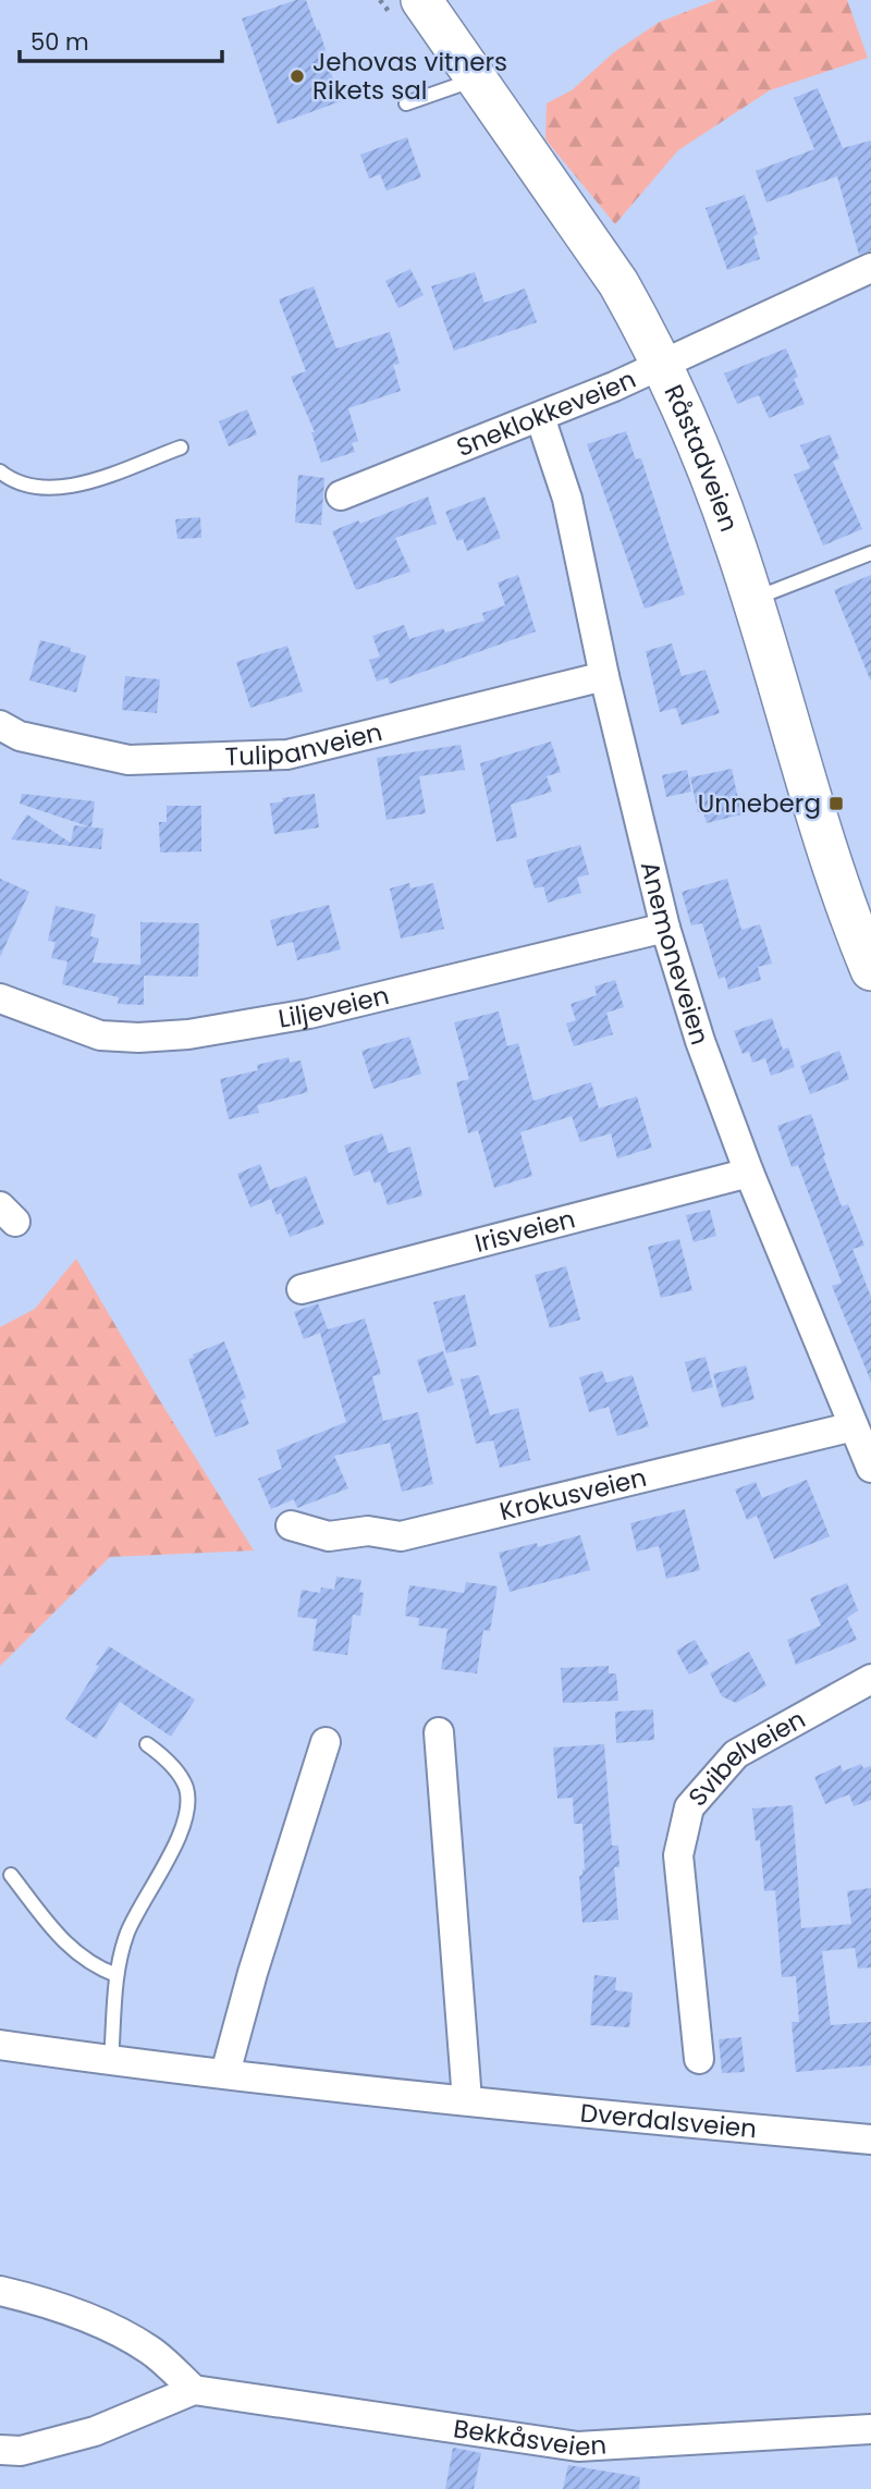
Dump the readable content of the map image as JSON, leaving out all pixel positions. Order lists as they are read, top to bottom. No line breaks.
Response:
{"streets":{"main road":["Råstadveien"],"street":["Sneklokkeveien","Tulipanveien","Anemoneveien","Liljeveien","Irisveien","Krokusveien","Svibelveien","Dverdalsveien","Bekkåsveien"]},"crossings":[["Sneklokkeveien","Råstadveien"],["Sneklokkeveien","Anemoneveien"],["Tulipanveien","Anemoneveien"],["Anemoneveien","Liljeveien"],["Anemoneveien","Irisveien"],["Anemoneveien","Krokusveien"]],"places":{"other":["Jehovas vitners Rikets sal"],"transit":["Unneberg"]},"scale_bar":"50 m"}
